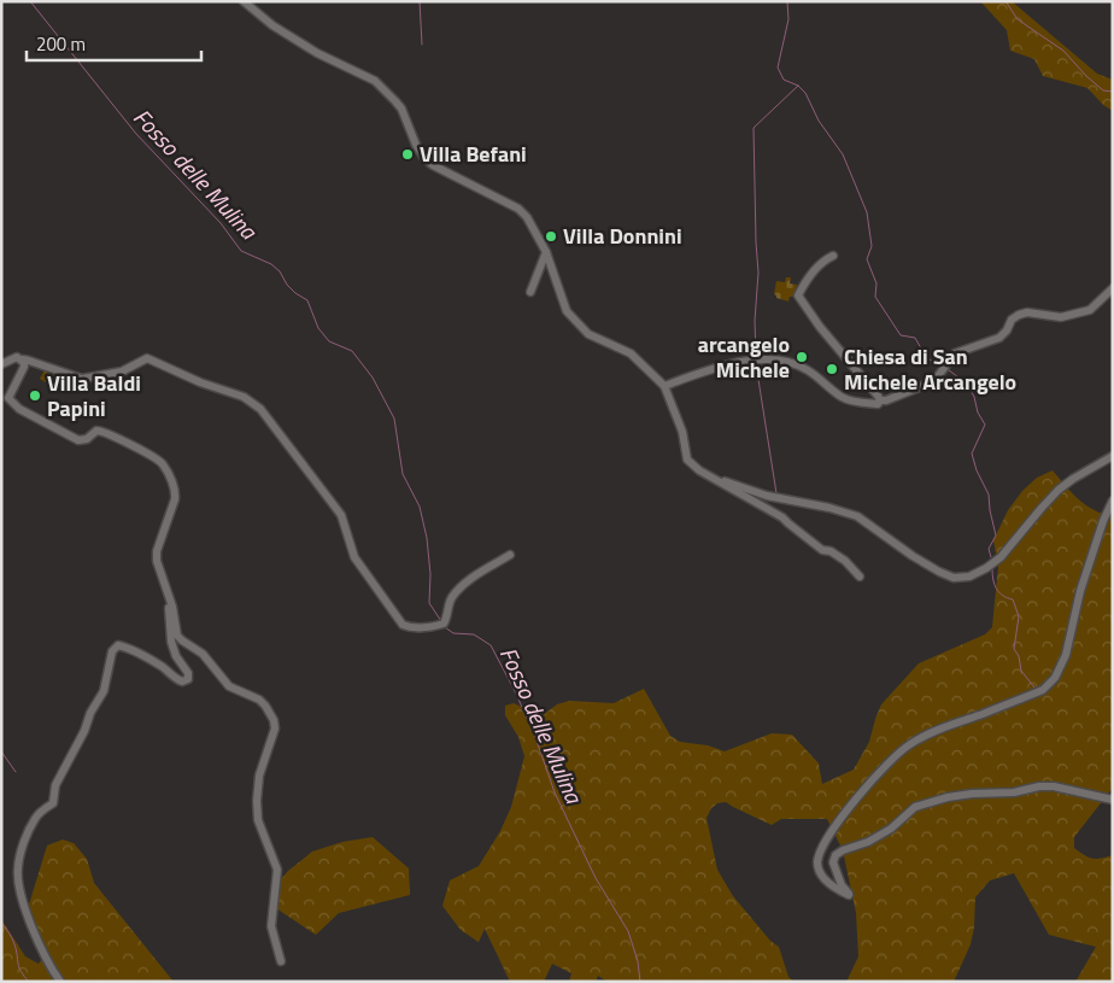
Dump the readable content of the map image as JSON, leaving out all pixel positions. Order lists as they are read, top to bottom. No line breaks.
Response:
{"water":["Fosso delle Mulina"],"places":["Villa Befani","Villa Donnini","arcangelo Michele","Chiesa di San Michele Arcangelo","Villa Baldi Papini"],"scale_bar":"200 m"}
